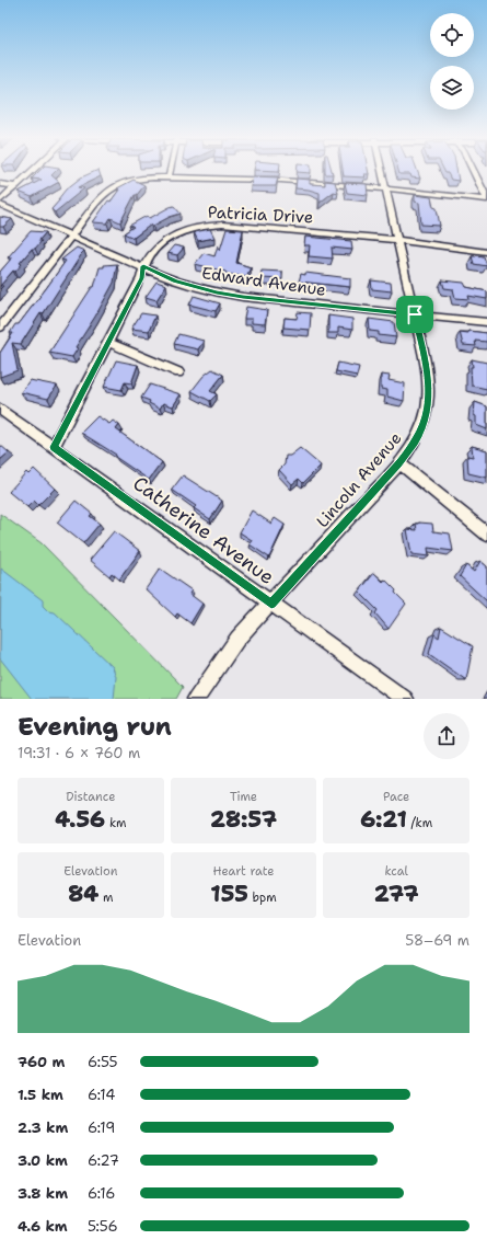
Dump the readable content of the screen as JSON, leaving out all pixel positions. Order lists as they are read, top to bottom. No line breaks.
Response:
{"streets":{"street":["Patricia Drive","Edward Avenue","Lincoln Avenue","Catherine Avenue"]},"crossings":[["Patricia Drive","Edward Avenue"],["Patricia Drive","Lincoln Avenue"],["Patricia Drive","Catherine Avenue"],["Edward Avenue","Lincoln Avenue"],["Lincoln Avenue","Catherine Avenue"]],"page":{"heading":["Evening run","19:31 · 6 × 760 m"],"stats":[["Distance","4.56 km"],["Time","28:57"],["Pace","6:21 /km"],["Elevation","84 m"],["Heart rate","155 bpm"],["kcal","277"]],"chart":["Elevation","58–69 m"],"list":[{"name":"760 m","note":"6:55"},{"name":"1.5 km","note":"6:14"},{"name":"2.3 km","note":"6:19"},{"name":"3.0 km","note":"6:27"},{"name":"3.8 km","note":"6:16"},{"name":"4.6 km","note":"5:56"}]}}
